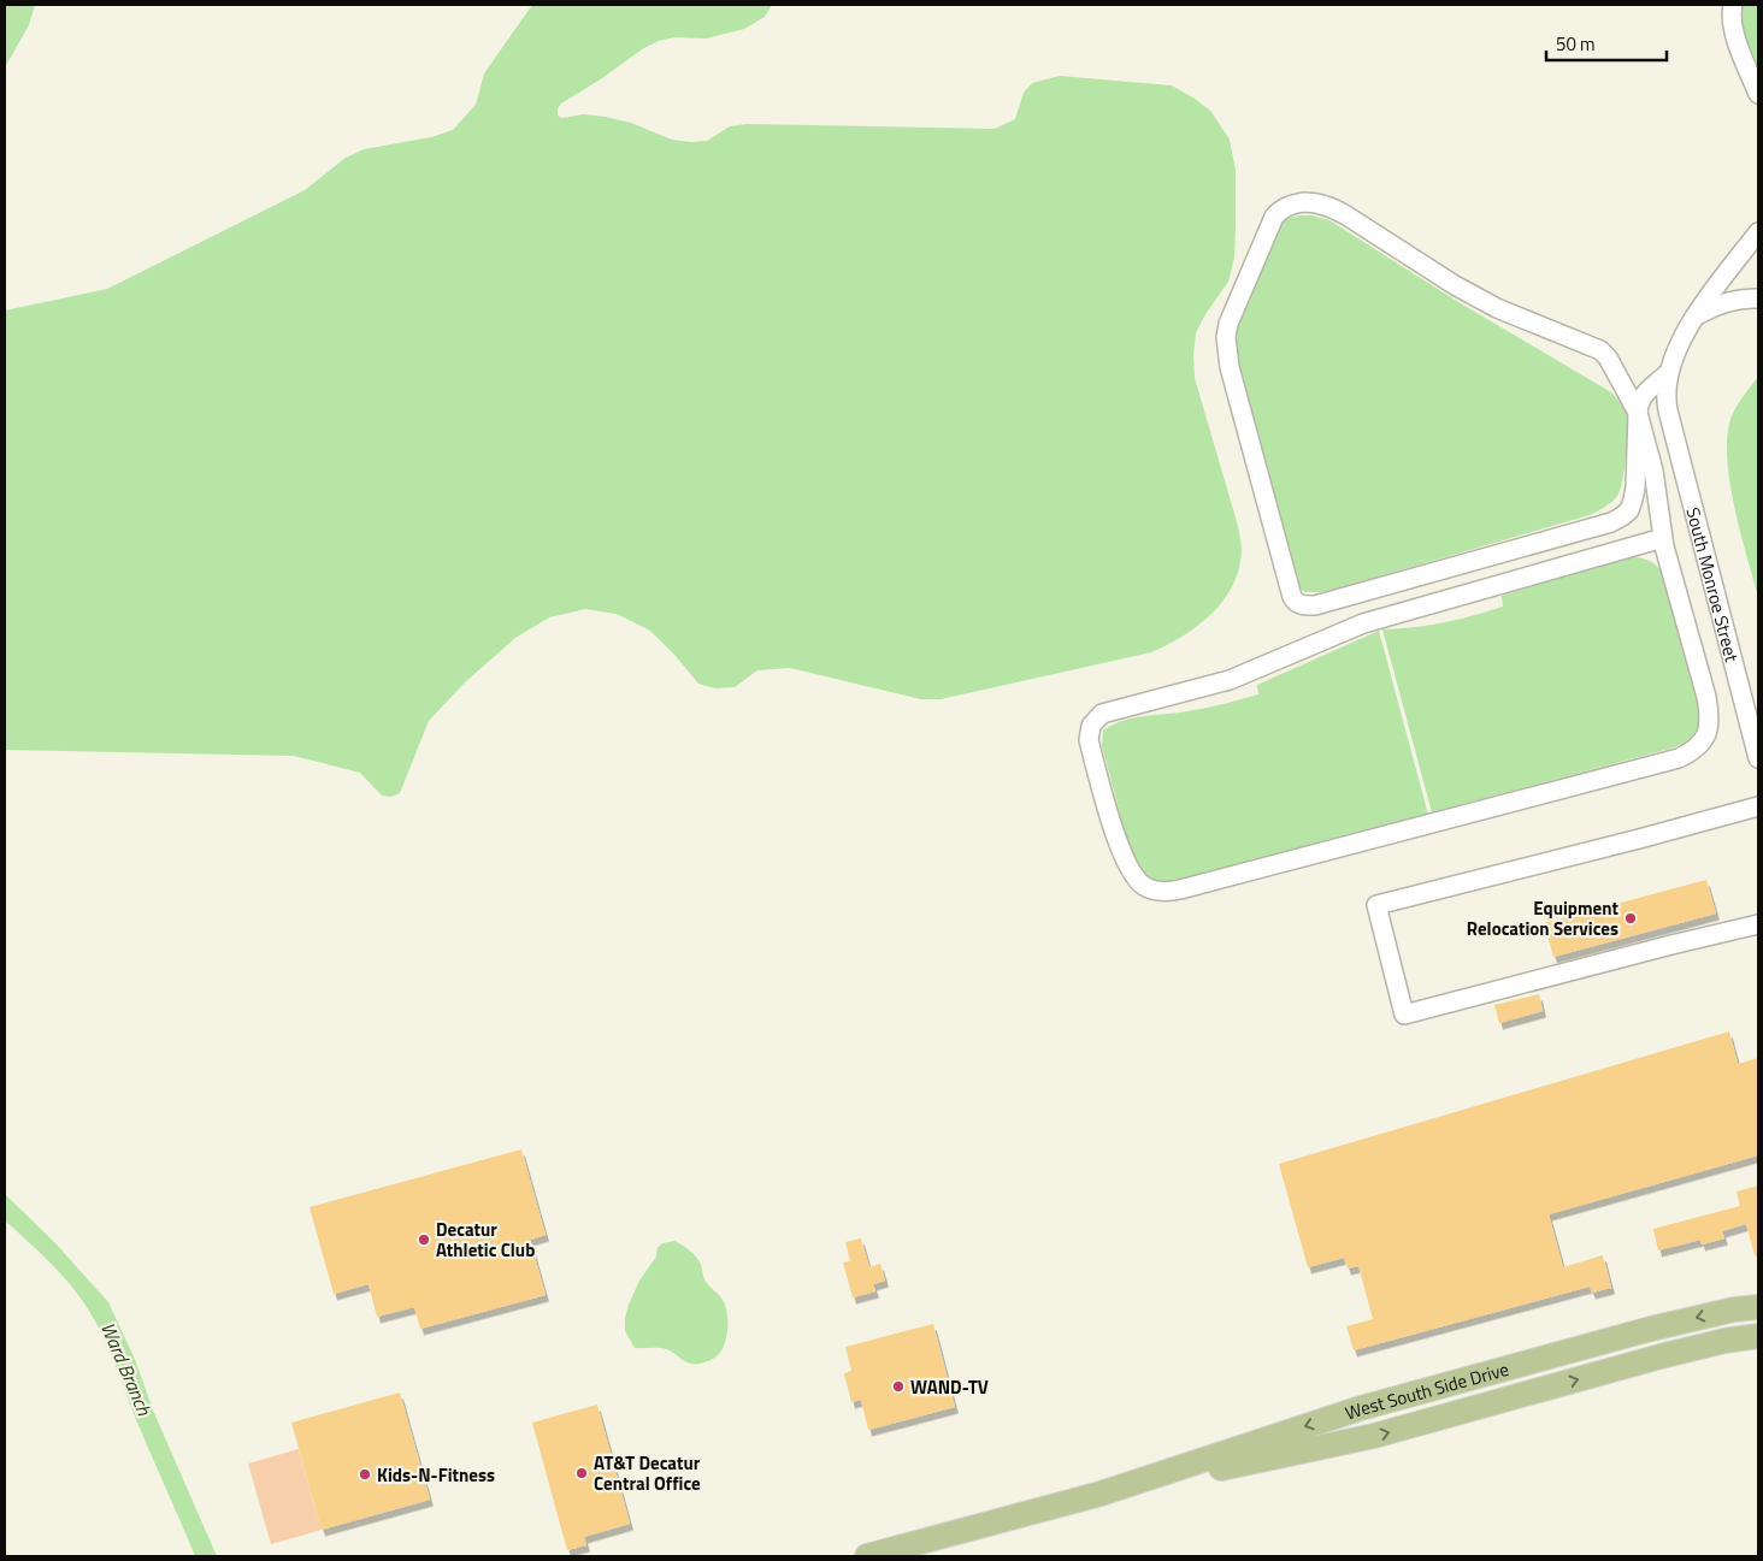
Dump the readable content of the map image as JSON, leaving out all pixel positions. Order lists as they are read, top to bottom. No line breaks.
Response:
{"streets":{"main road":["West South Side Drive"],"street":["South Monroe Street"]},"water":["Ward Branch"],"places":["Equipment Relocation Services","Decatur Athletic Club","WAND-TV","AT&T Decatur Central Office","Kids-N-Fitness"],"scale_bar":"50 m"}
